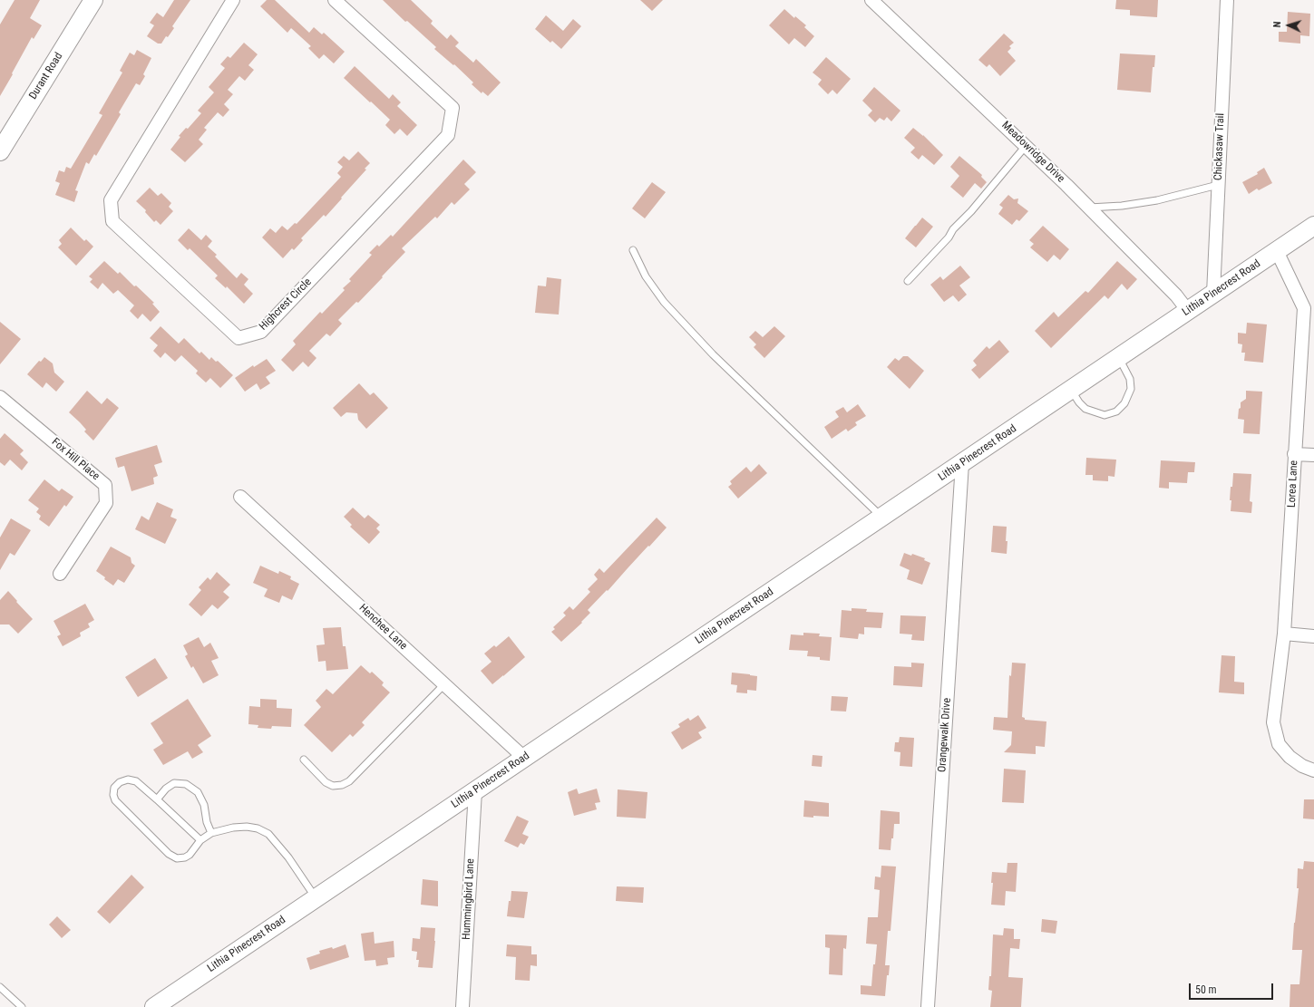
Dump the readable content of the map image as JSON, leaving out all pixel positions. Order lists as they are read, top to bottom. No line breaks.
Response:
{"streets":{"main road":["Durant Road","Lithia Pinecrest Road"],"street":["Chickasaw Trail","Meadowridge Drive","Highcrest Circle","Fox Hill Place","Lorea Lane","Henchee Lane","Orangewalk Drive","Hummingbird Lane"]},"crossings":[["Chickasaw Trail","Lithia Pinecrest Road"],["Meadowridge Drive","Lithia Pinecrest Road"],["Lithia Pinecrest Road","Lorea Lane"],["Lithia Pinecrest Road","Henchee Lane"],["Lithia Pinecrest Road","Orangewalk Drive"],["Lithia Pinecrest Road","Hummingbird Lane"]],"scale_bar":"50 m","north":"left"}
